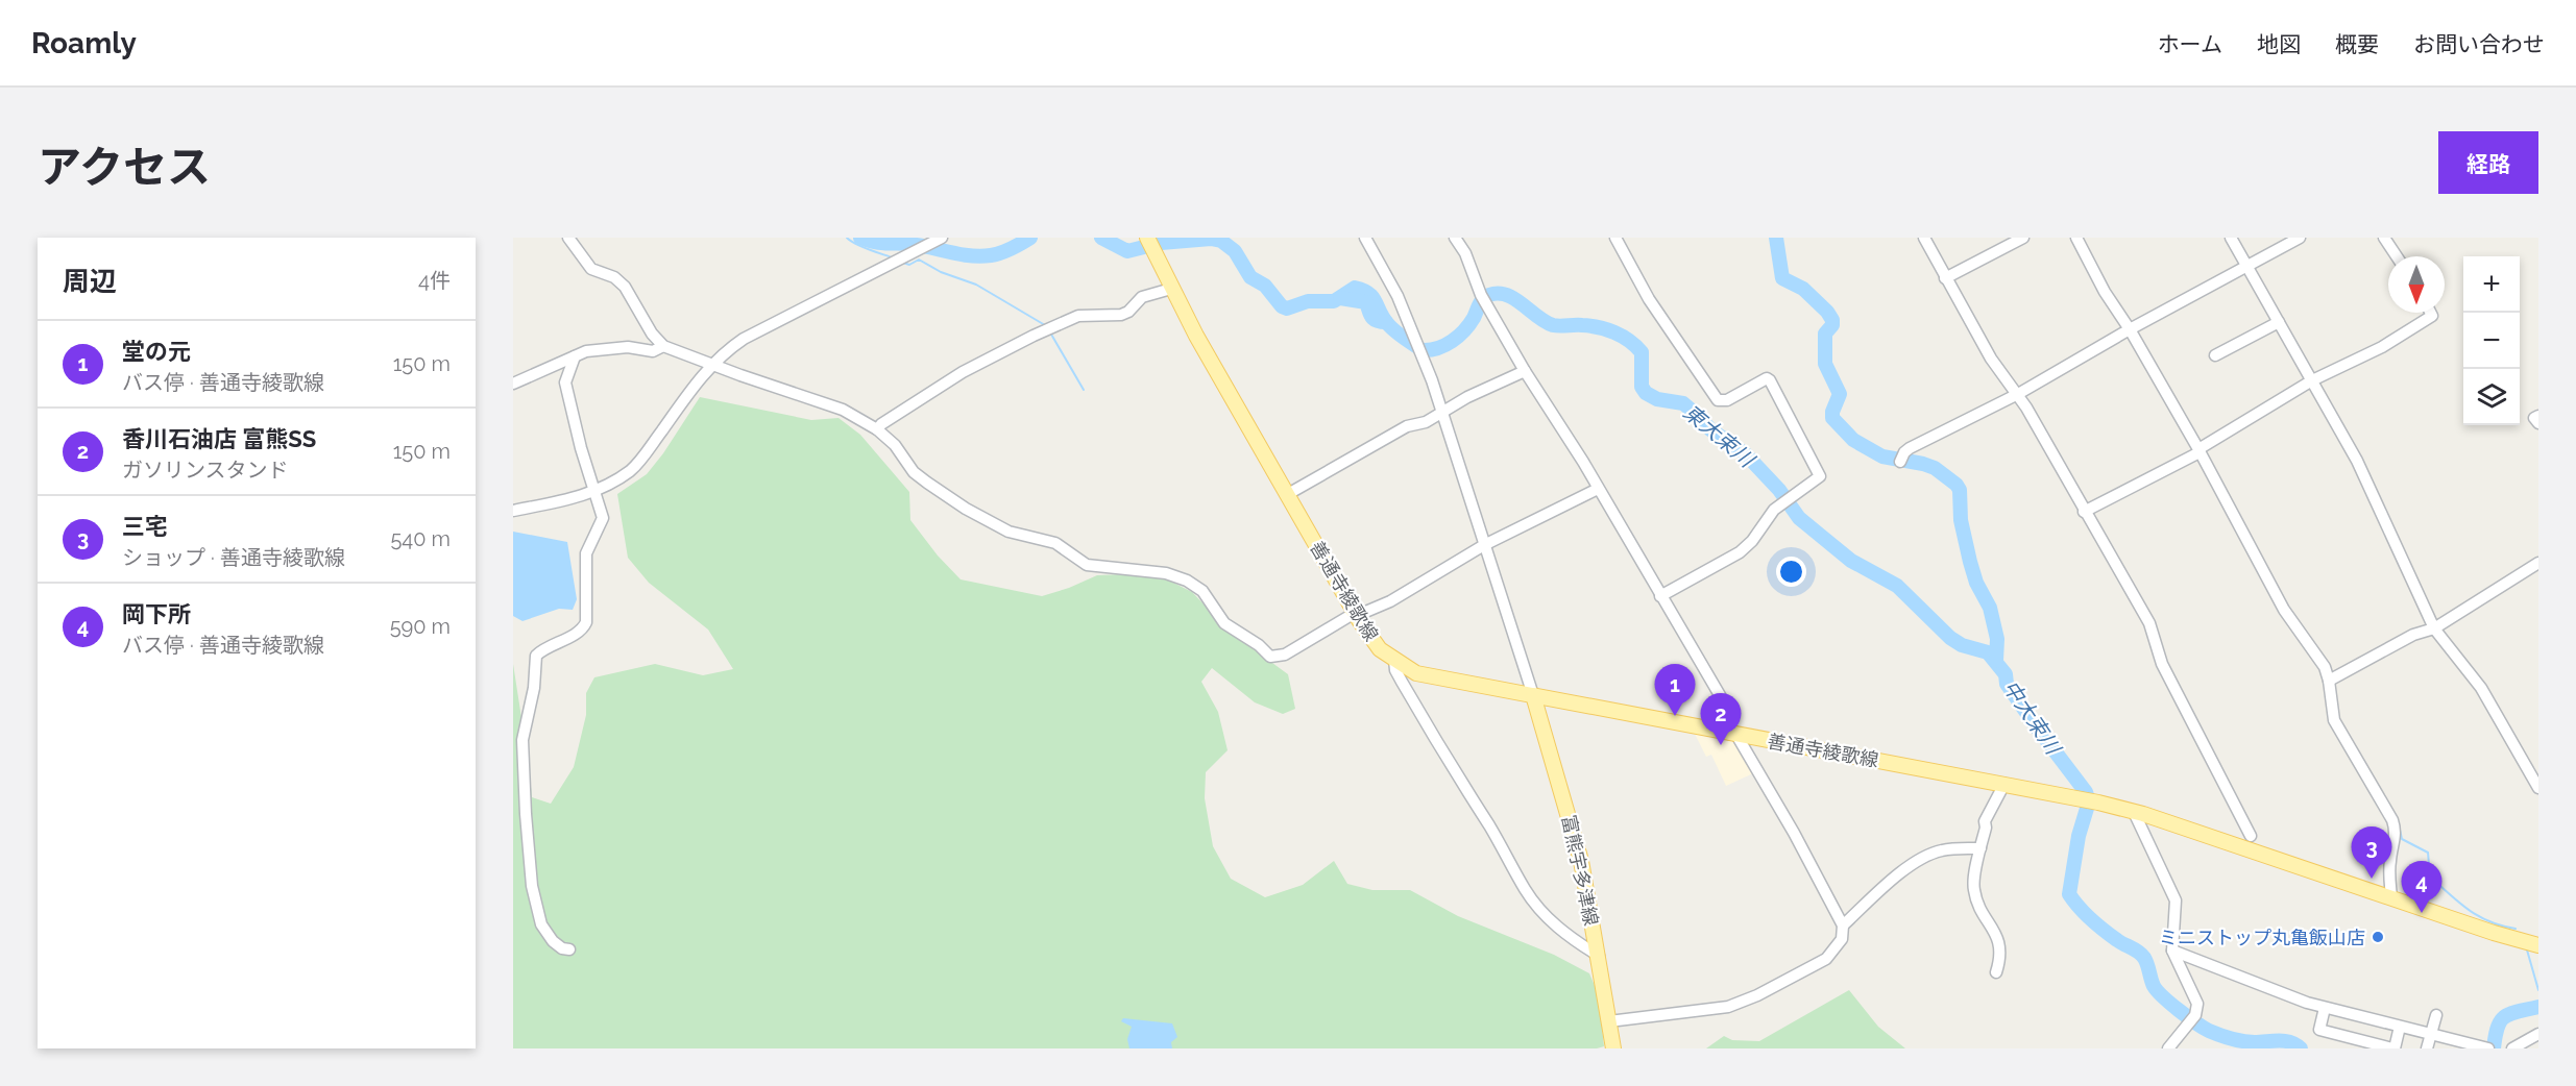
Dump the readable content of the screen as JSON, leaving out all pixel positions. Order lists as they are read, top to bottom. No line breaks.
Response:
{"streets":{"main road":["善通寺綾歌線","富熊宇多津線"]},"crossings":[["善通寺綾歌線","富熊宇多津線"]],"water":["東大束川","中大束川"],"places":["ミニストップ丸亀飯山店"],"north":"bottom","page":{"header":"Roamly","nav":["ホーム","地図","概要","お問い合わせ"],"title":"アクセス","buttons":"経路","heading":["周辺","4件"],"map_buttons":["+","−"],"list":[{"mark":"1","name":"堂の元","note":"バス停 · 善通寺綾歌線","value":"150 m"},{"mark":"2","name":"香川石油店 富熊SS","note":"ガソリンスタンド","value":"150 m"},{"mark":"3","name":"三宅","note":"ショップ · 善通寺綾歌線","value":"540 m"},{"mark":"4","name":"岡下所","note":"バス停 · 善通寺綾歌線","value":"590 m"}],"pins":["1","2","3","4"]}}
